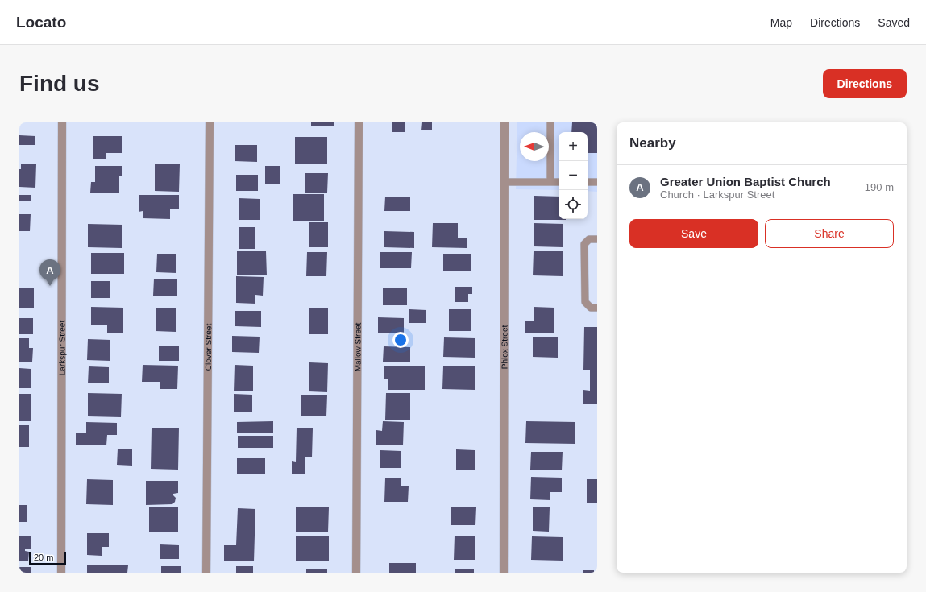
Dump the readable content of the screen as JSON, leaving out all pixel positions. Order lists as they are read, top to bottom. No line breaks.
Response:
{"streets":{"street":["Phlox Street","Larkspur Street","Clover Street","Mallow Street"]},"scale_bar":"20 m","north":"left","page":{"header":"Locato","nav":["Map","Directions","Saved"],"buttons":["Directions",["Save","Share"]],"title":"Find us","heading":"Nearby","map_buttons":["+","−"],"list":[{"mark":"A","name":"Greater Union Baptist Church","note":"Church · Larkspur Street","value":"190 m"}],"pins":"A","scale":"20 m"}}
